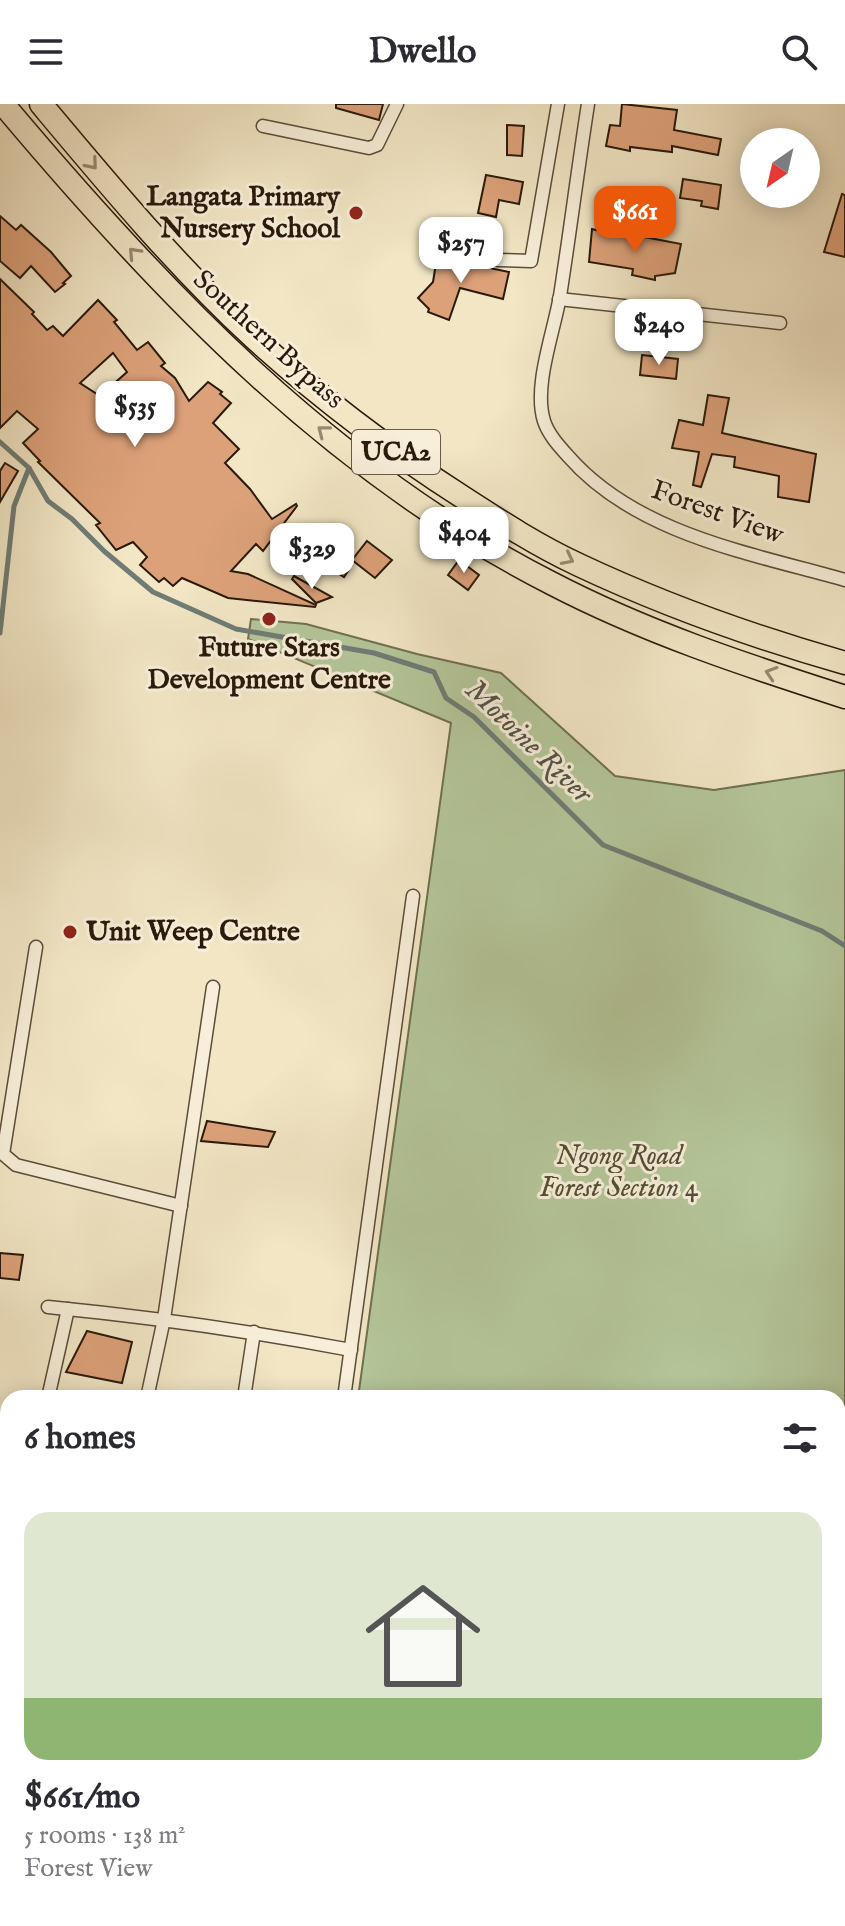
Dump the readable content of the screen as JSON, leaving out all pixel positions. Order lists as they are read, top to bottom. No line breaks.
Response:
{"streets":{"highway":["Southern Bypass","UCA2"],"street":["Forest View"]},"water":["Motoine River"],"parks":["Ngong Road Forest Section 4"],"places":["Langata Primary Nursery School","Future Stars Development Centre","Unit Weep Centre"],"north":"bottom left","page":{"header":"Dwello","price":["$661","$257","$240","$535","$404","$329"],"heading":"6 homes","list":[{"name":"$661/mo","note":"5 rooms · 138 m² · Forest View"}]}}
